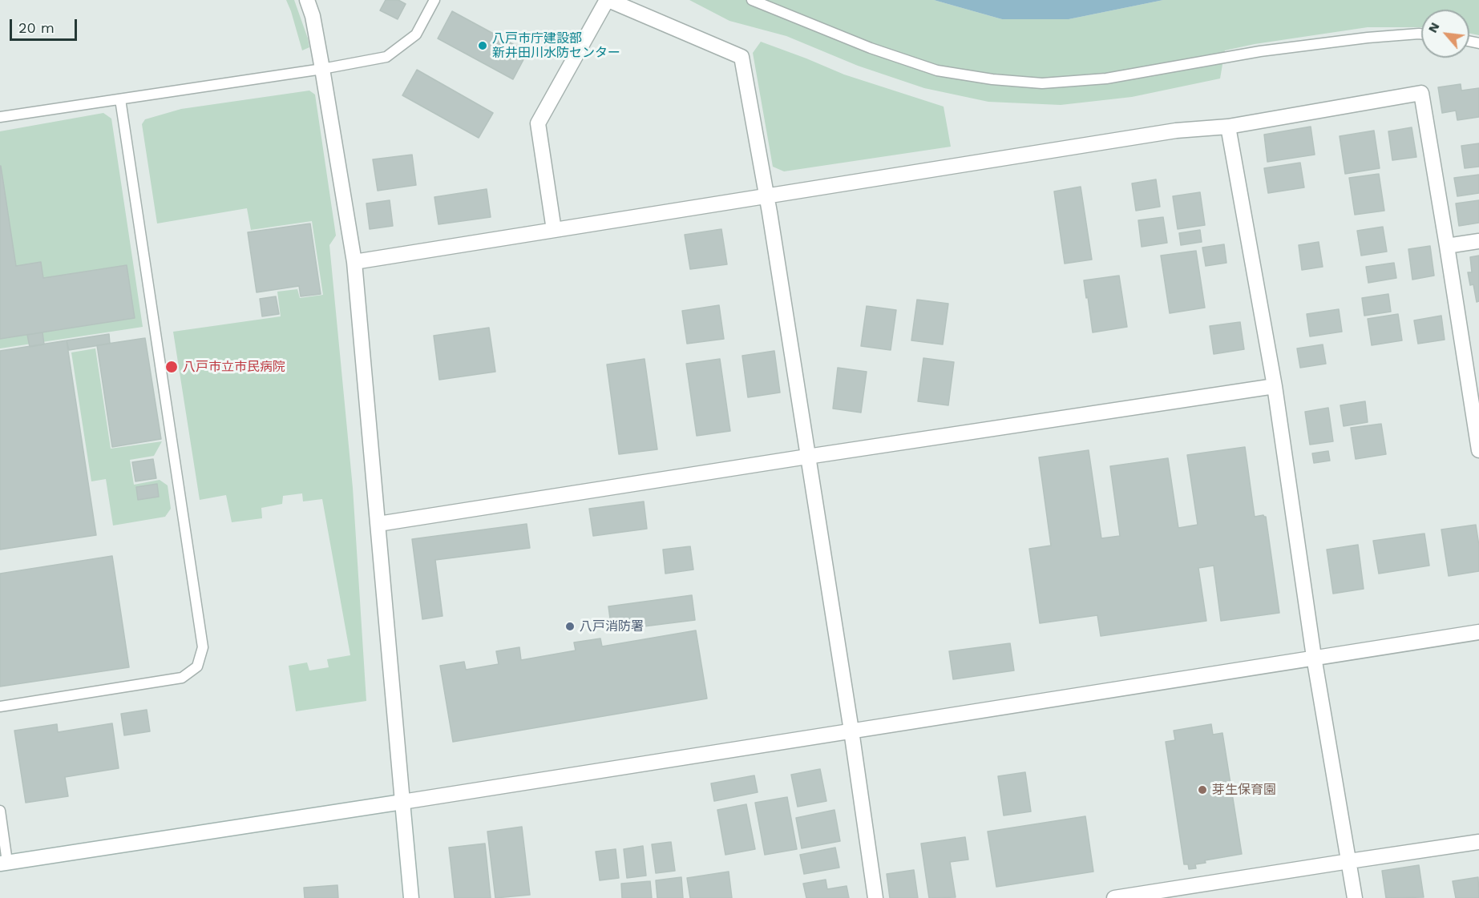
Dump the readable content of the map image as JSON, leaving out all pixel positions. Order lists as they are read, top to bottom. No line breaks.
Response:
{"places":["八戸市庁建設部 新井田川水防センター","八戸市立市民病院","八戸消防署","芽生保育園"],"scale_bar":"20 m","north":"top left"}
